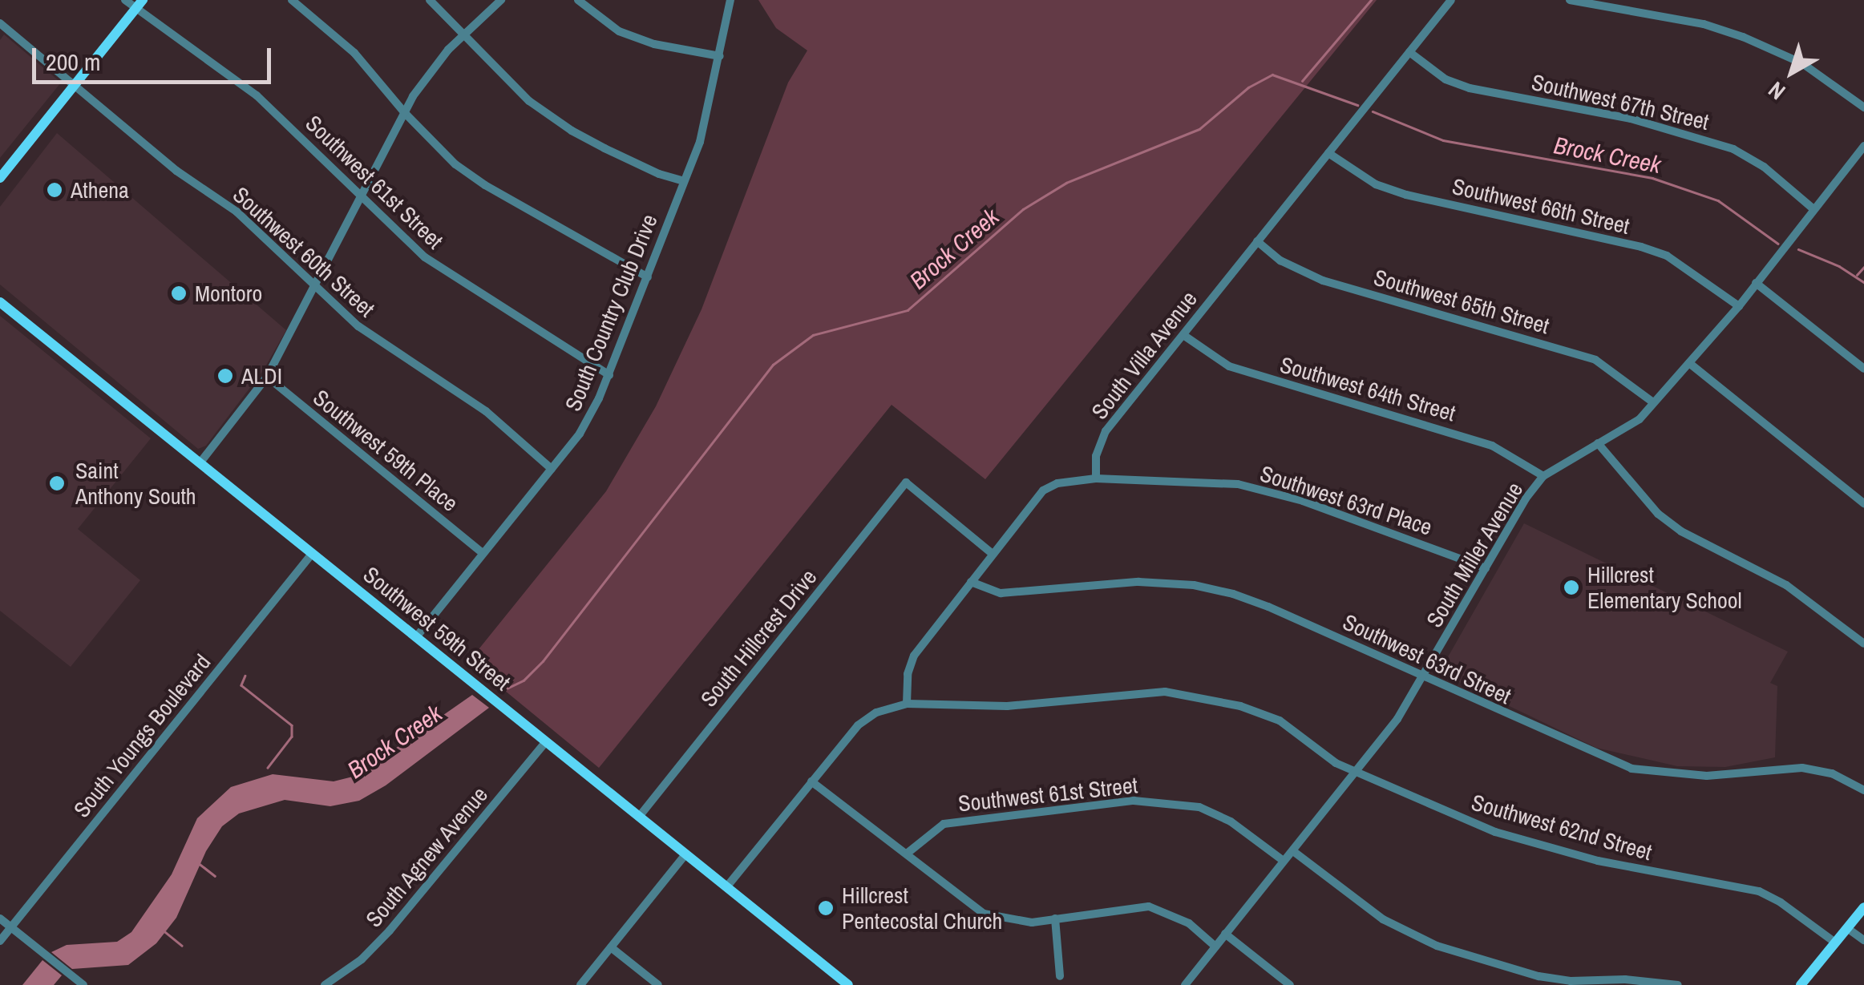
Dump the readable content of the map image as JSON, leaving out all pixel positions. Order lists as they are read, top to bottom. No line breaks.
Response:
{"streets":{"main road":["Southwest 59th Street"],"street":["Southwest 67th Street","Southwest 61st Street","Southwest 66th Street","Southwest 60th Street","Southwest 65th Street","South Country Club Drive","South Villa Avenue","Southwest 64th Street","Southwest 59th Place","Southwest 63rd Place","South Miller Avenue","South Hillcrest Drive","Southwest 63rd Street","South Youngs Boulevard","Southwest 62nd Street","South Agnew Avenue"]},"crossings":[["Southwest 67th Street","South Villa Avenue"],["Southwest 67th Street","South Miller Avenue"],["Southwest 61st Street","South Country Club Drive"],["Southwest 61st Street","South Miller Avenue"],["Southwest 66th Street","South Villa Avenue"],["Southwest 66th Street","South Miller Avenue"],["Southwest 60th Street","South Country Club Drive"],["Southwest 65th Street","South Villa Avenue"],["Southwest 65th Street","South Miller Avenue"],["South Country Club Drive","Southwest 59th Place"],["South Country Club Drive","Southwest 59th Street"],["South Villa Avenue","Southwest 64th Street"],["South Villa Avenue","Southwest 63rd Place"],["Southwest 64th Street","South Miller Avenue"],["Southwest 63rd Place","South Miller Avenue"],["South Miller Avenue","Southwest 63rd Street"],["South Miller Avenue","Southwest 62nd Street"],["Southwest 59th Street","South Hillcrest Drive"],["Southwest 59th Street","South Youngs Boulevard"],["Southwest 59th Street","South Agnew Avenue"]],"water":["Brock Creek"],"places":["Athena","Montoro","ALDI","Saint Anthony South","Hillcrest Elementary School","Hillcrest Pentecostal Church"],"scale_bar":"200 m","north":"bottom left"}
